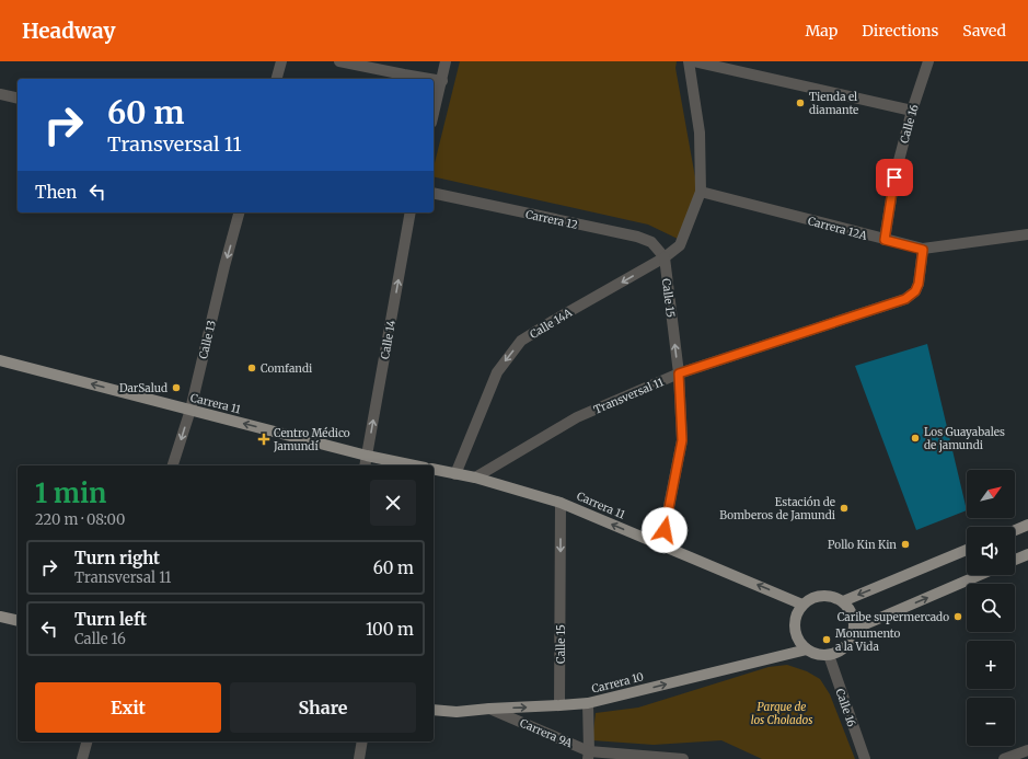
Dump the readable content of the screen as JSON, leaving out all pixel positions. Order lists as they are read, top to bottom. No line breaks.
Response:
{"streets":{"main road":["Carrera 11","Carrera 10"],"street":["Calle 16","Carrera 12","Carrera 12A","Calle 15","Calle 14A","Calle 13","Calle 14","Transversal 11","Carrera 9A"]},"crossings":[["Calle 16","Carrera 12A"],["Calle 16","Carrera 11"],["Calle 16","Carrera 10"],["Carrera 12","Calle 15"],["Carrera 12","Calle 14A"],["Carrera 12A","Transversal 11"],["Calle 15","Calle 14A"],["Calle 15","Transversal 11"],["Calle 15","Carrera 11"],["Calle 15","Carrera 10"],["Calle 14A","Carrera 11"],["Calle 13","Carrera 11"],["Calle 14","Carrera 11"],["Transversal 11","Carrera 11"],["Carrera 11","Carrera 10"],["Carrera 10","Carrera 9A"]],"one_way":["Calle 14A","Calle 13","Calle 14","Carrera 11","Carrera 10"],"parks":["Parque de los Cholados"],"places":{"other":["Tienda el diamante","Comfandi","DarSalud","Los Guayabales de jamundi","Estación de Bomberos de Jamundi","Pollo Kin Kin","Caribe supermercado","Monumento a la Vida"],"health":["Centro Médico Jamundí"]},"north":"top right","page":{"header":"Headway","nav":["Map","Directions","Saved"],"turn":["60 m","Transversal 11"],"then":"Then","heading":["1 min","220 m · 08:00"],"map_buttons":["+","−"],"list":[{"name":"Turn right","note":"Transversal 11","value":"60 m"},{"name":"Turn left","note":"Calle 16","value":"100 m"}],"buttons":["Exit","Share"]}}
